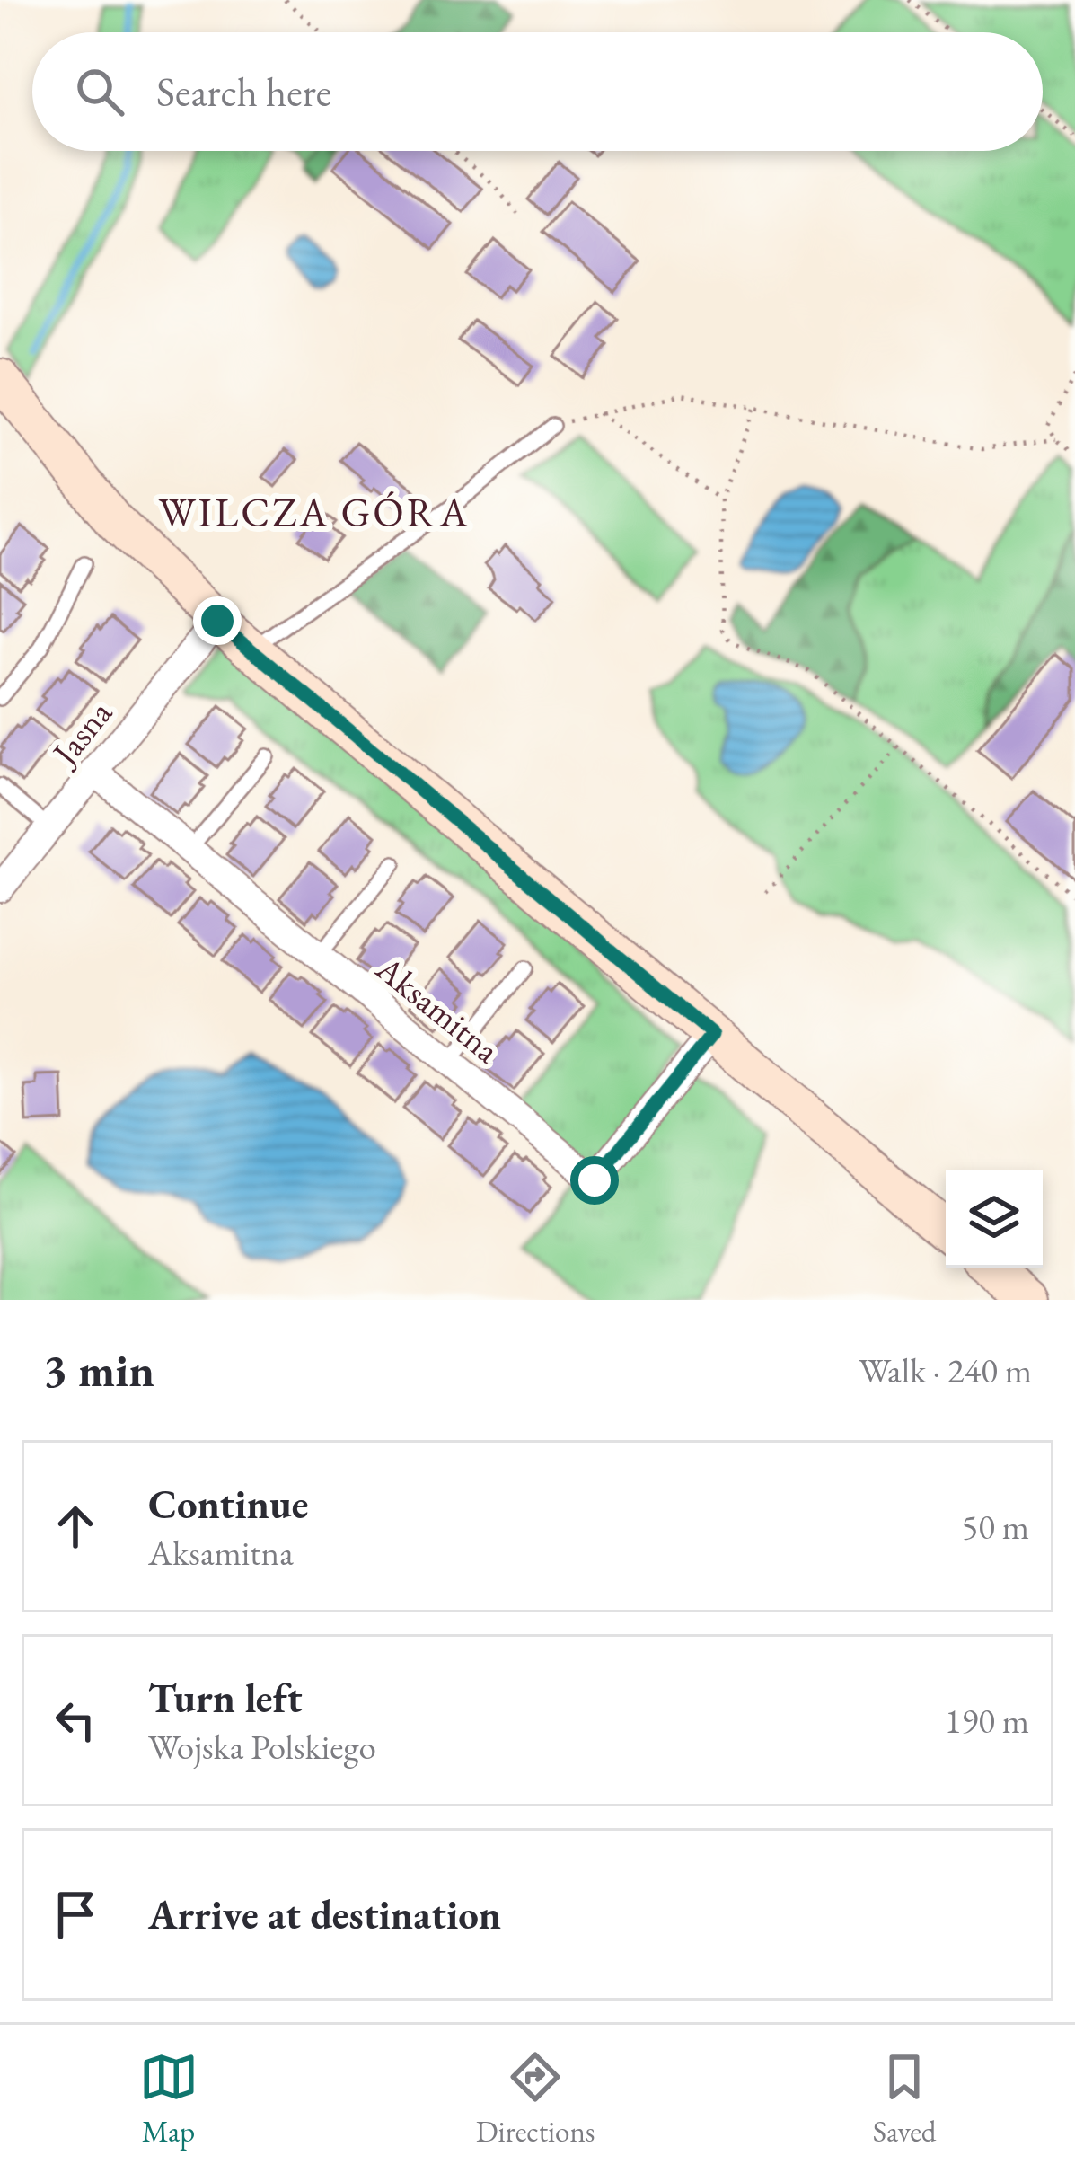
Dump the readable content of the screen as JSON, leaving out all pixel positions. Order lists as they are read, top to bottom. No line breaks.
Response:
{"streets":{"street":["Jasna","Aksamitna"]},"crossings":[["Jasna","Aksamitna"]],"districts":["WILCZA GÓRA"],"page":{"search":"Search here","heading":["3 min","Walk · 240 m"],"list":[["Continue","Aksamitna","50 m"],["Turn left","Wojska Polskiego","190 m"],"Arrive at destination"],"nav":["Map","Directions","Saved"]}}
